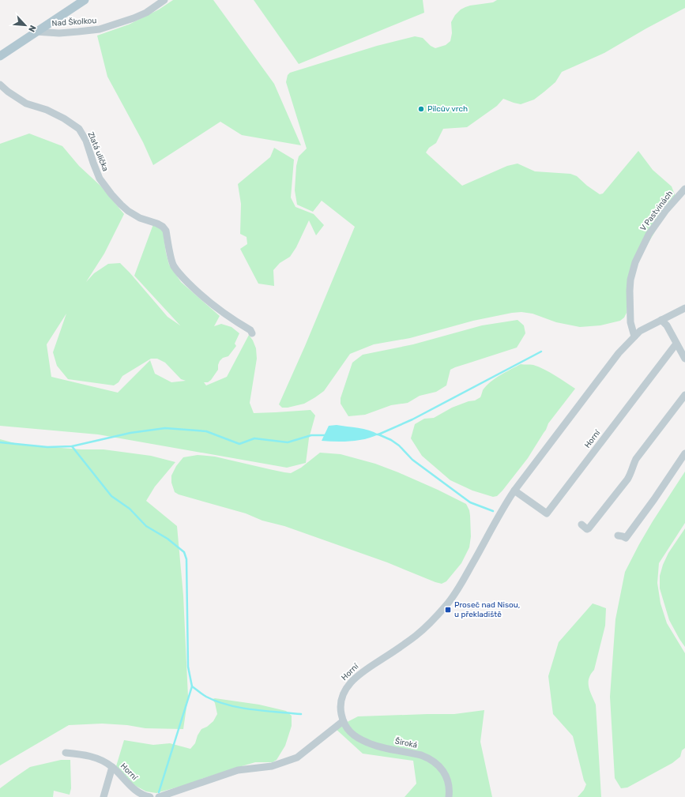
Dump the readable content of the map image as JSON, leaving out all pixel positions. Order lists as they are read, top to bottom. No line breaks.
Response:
{"streets":{"street":["Nad Školkou","Zlatá ulička","V Pastvinách","Horní","Široká"]},"crossings":[["V Pastvinách","Horní"],["Horní","Široká"]],"places":{"other":["Pilcův vrch"],"transit":["Proseč nad Nisou, u překladiště"]},"north":"bottom right"}
